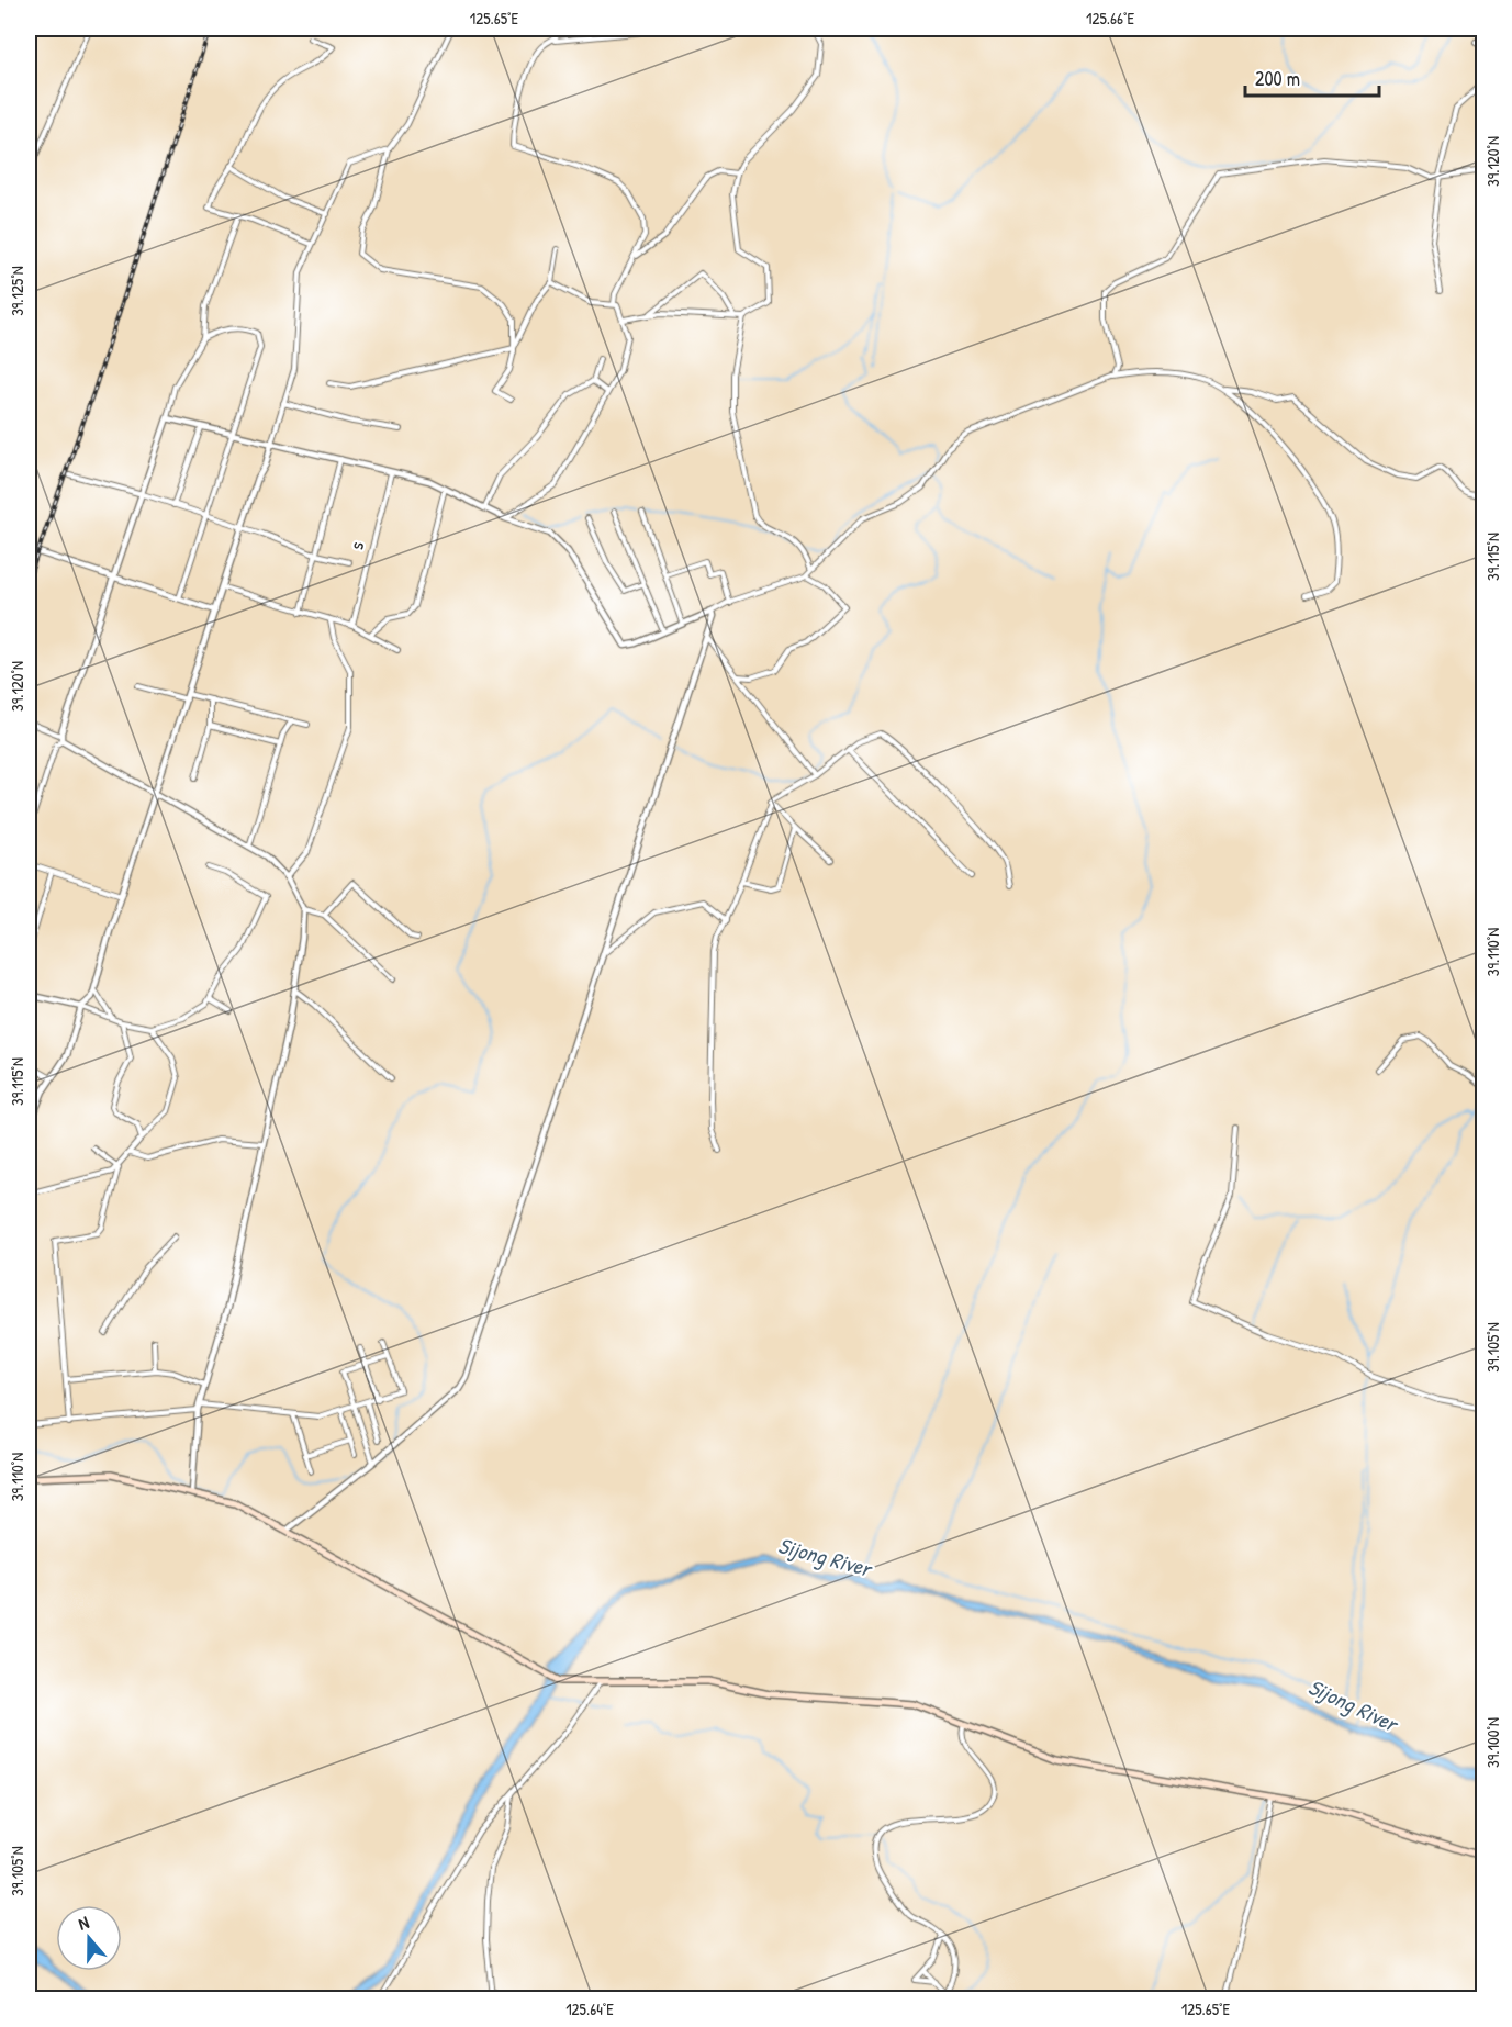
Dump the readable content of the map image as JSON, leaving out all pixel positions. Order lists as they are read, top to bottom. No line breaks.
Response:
{"streets":{"street":["s"]},"water":["Sijong River"],"scale_bar":"200 m","north":"top","coordinates":["125.65°E","125.66°E","39.120°N","39.125°N","39.115°N","39.110°N","39.105°N","39.100°N","125.64°E"]}
